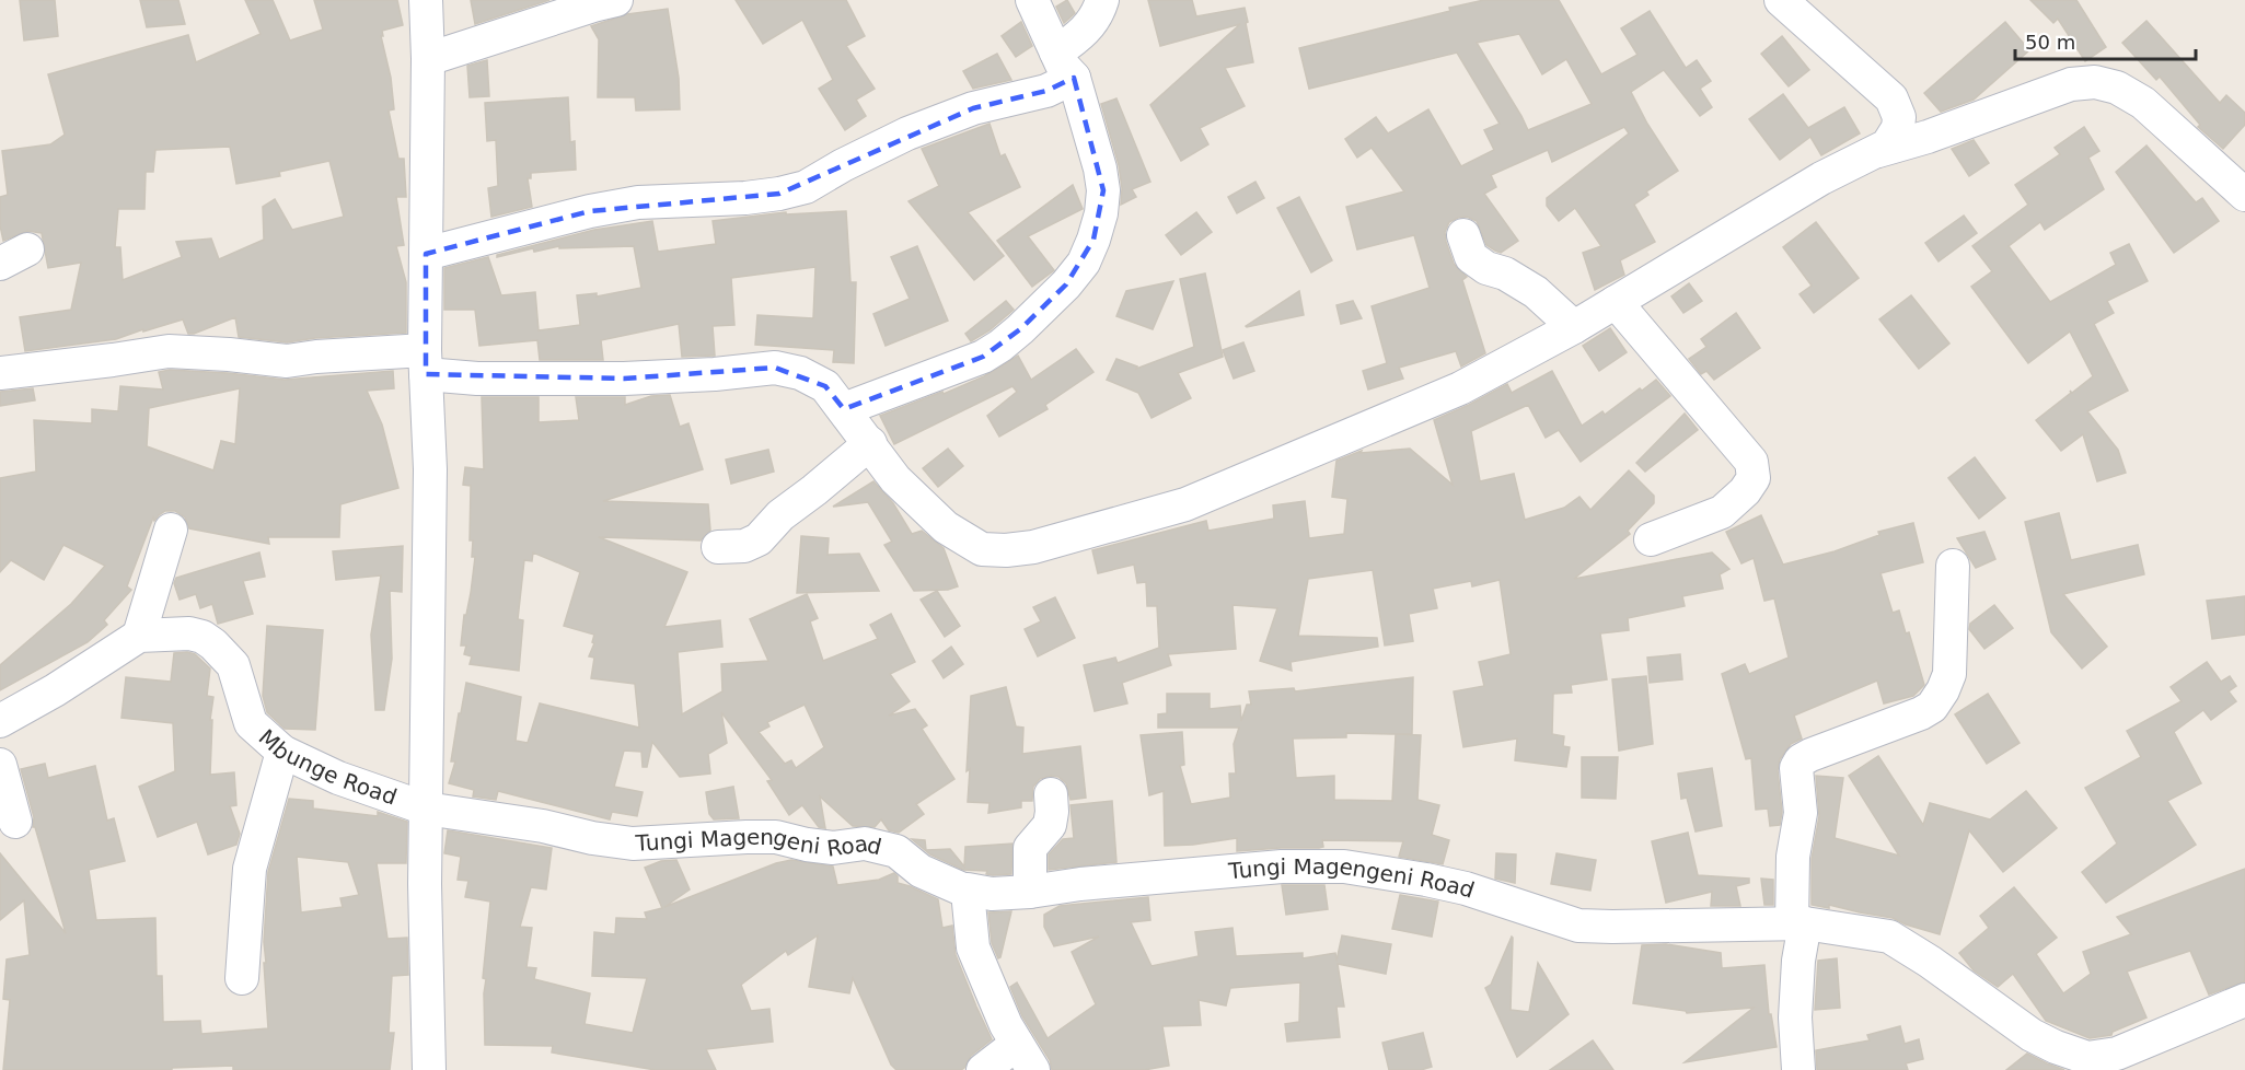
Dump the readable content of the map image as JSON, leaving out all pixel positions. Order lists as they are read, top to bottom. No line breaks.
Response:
{"streets":{"street":["Mbunge Road","Tungi Magengeni Road"]},"crossings":[["Mbunge Road","Tungi Magengeni Road"]],"scale_bar":"50 m"}
